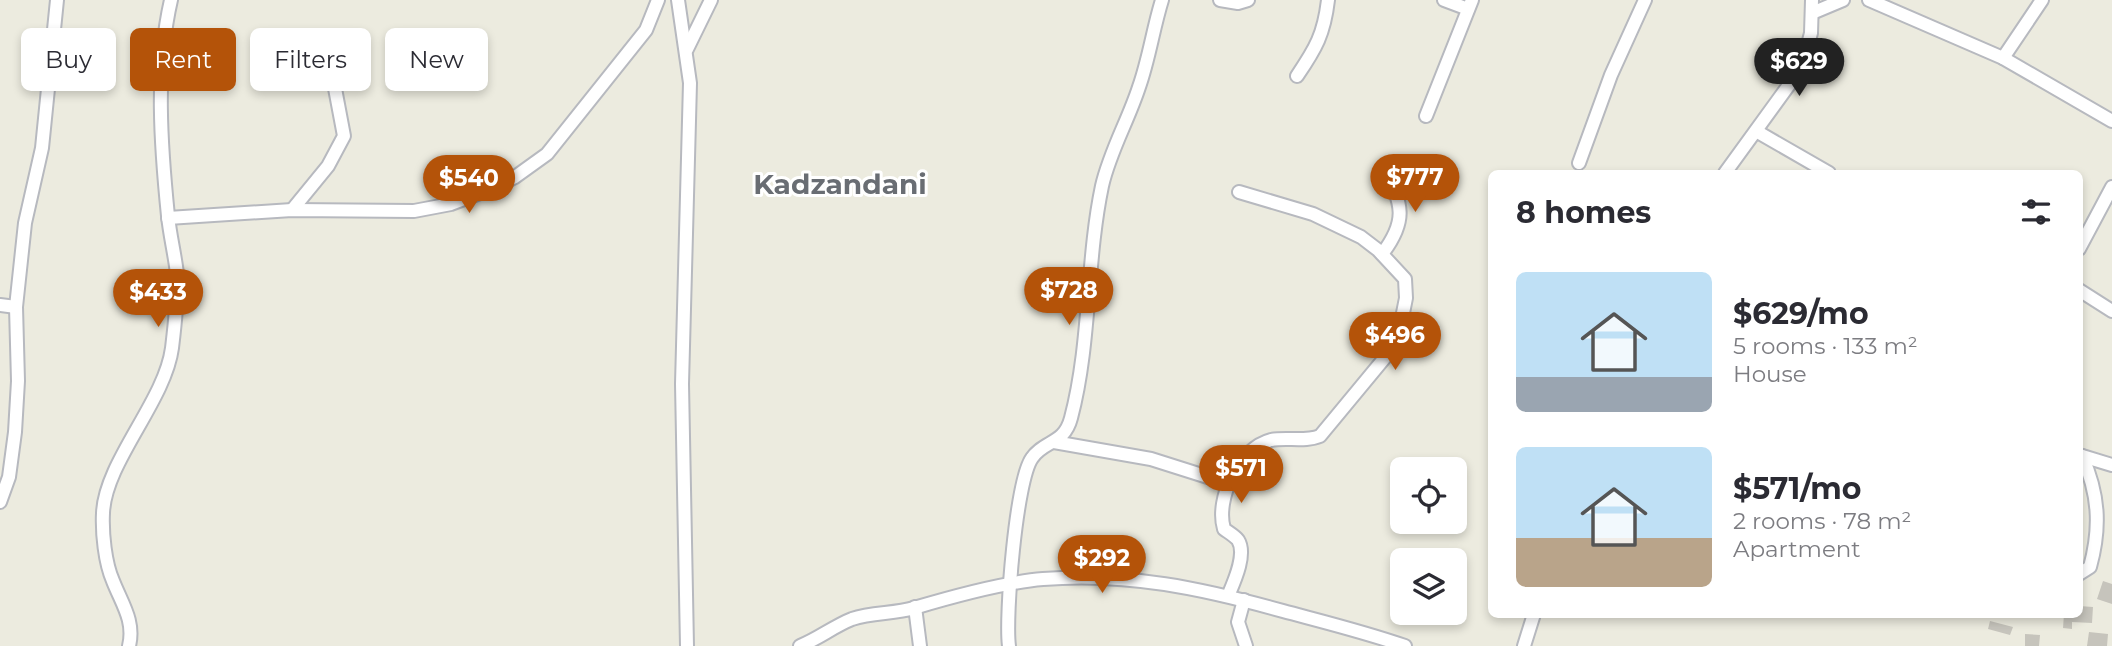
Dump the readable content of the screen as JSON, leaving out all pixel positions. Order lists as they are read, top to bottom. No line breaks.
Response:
{"districts":["Kadzandani"],"page":{"chip":["Buy","Rent","Filters","New"],"price":["$629","$777","$540","$728","$433","$496","$571","$292"],"heading":"8 homes","list":[{"name":"$629/mo","note":"5 rooms · 133 m² · House"},{"name":"$571/mo","note":"2 rooms · 78 m² · Apartment"}]}}
